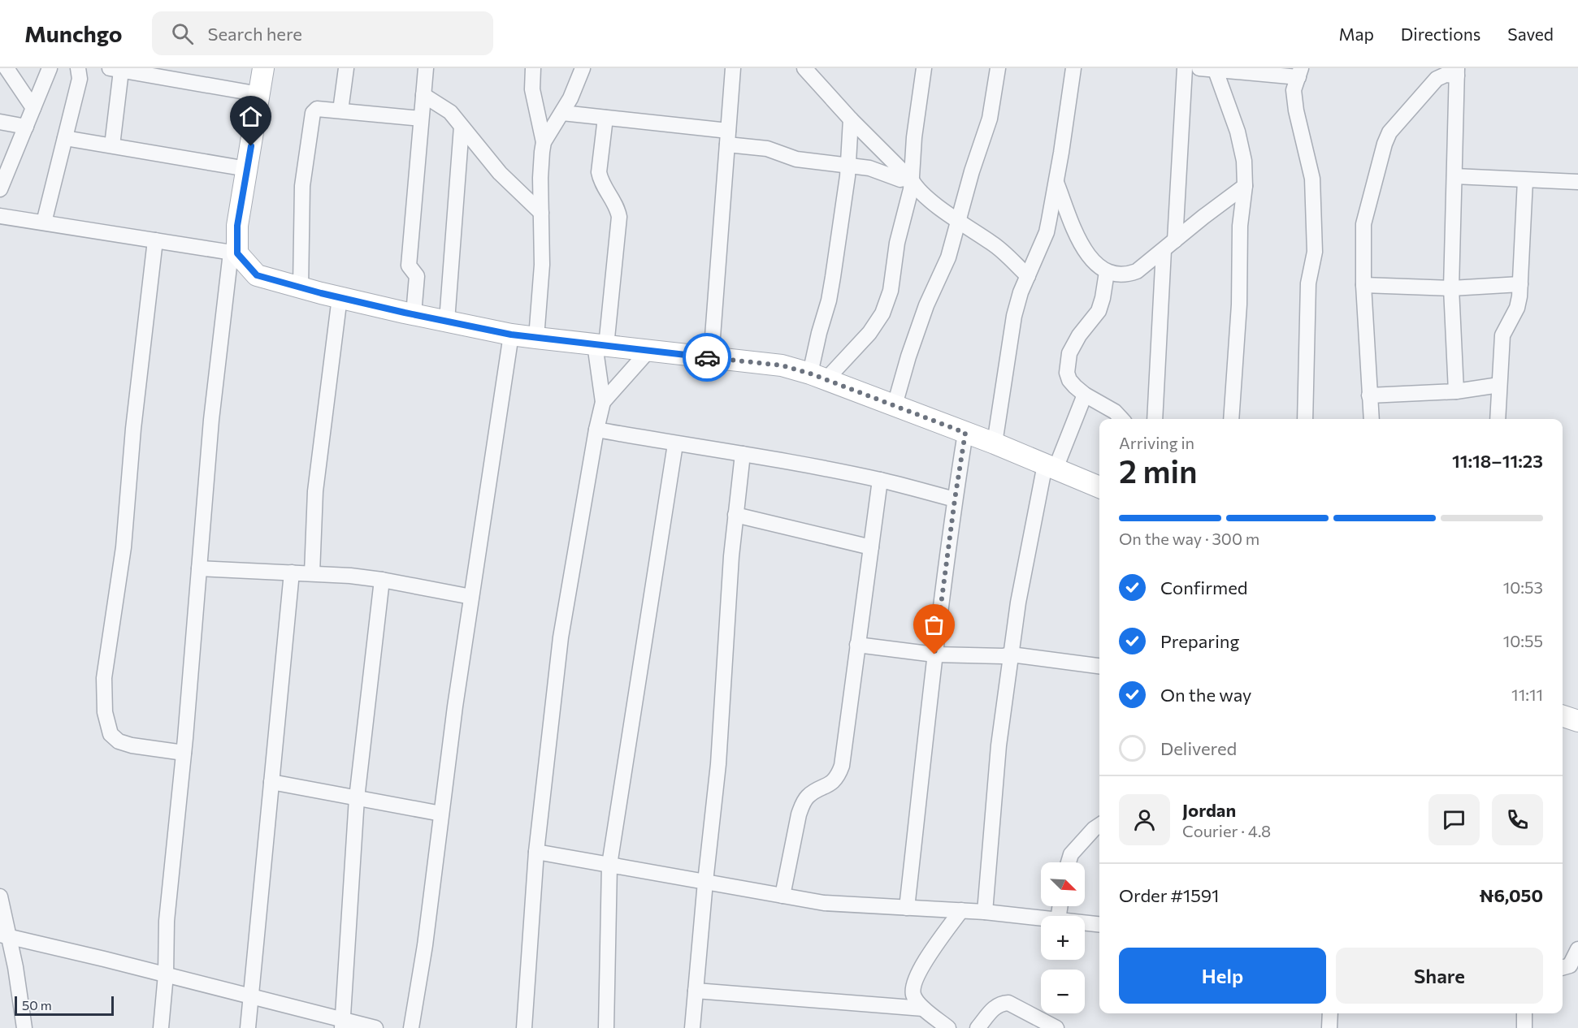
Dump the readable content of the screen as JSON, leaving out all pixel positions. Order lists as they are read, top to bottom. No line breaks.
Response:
{"scale_bar":"50 m","north":"bottom right","page":{"header":"Munchgo","search":"Search here","nav":["Map","Directions","Saved"],"heading":["2 min","Arriving in","11:18–11:23"],"panel":["Jordan","Courier · 4.8","Order #1591","₦6,050"],"bar":"On the way · 300 m","list":[["Confirmed","10:53"],["Preparing","10:55"],["On the way","11:11"],"Delivered"],"map_buttons":["+","−"],"buttons":["Help","Share"],"scale":"50 m"}}
